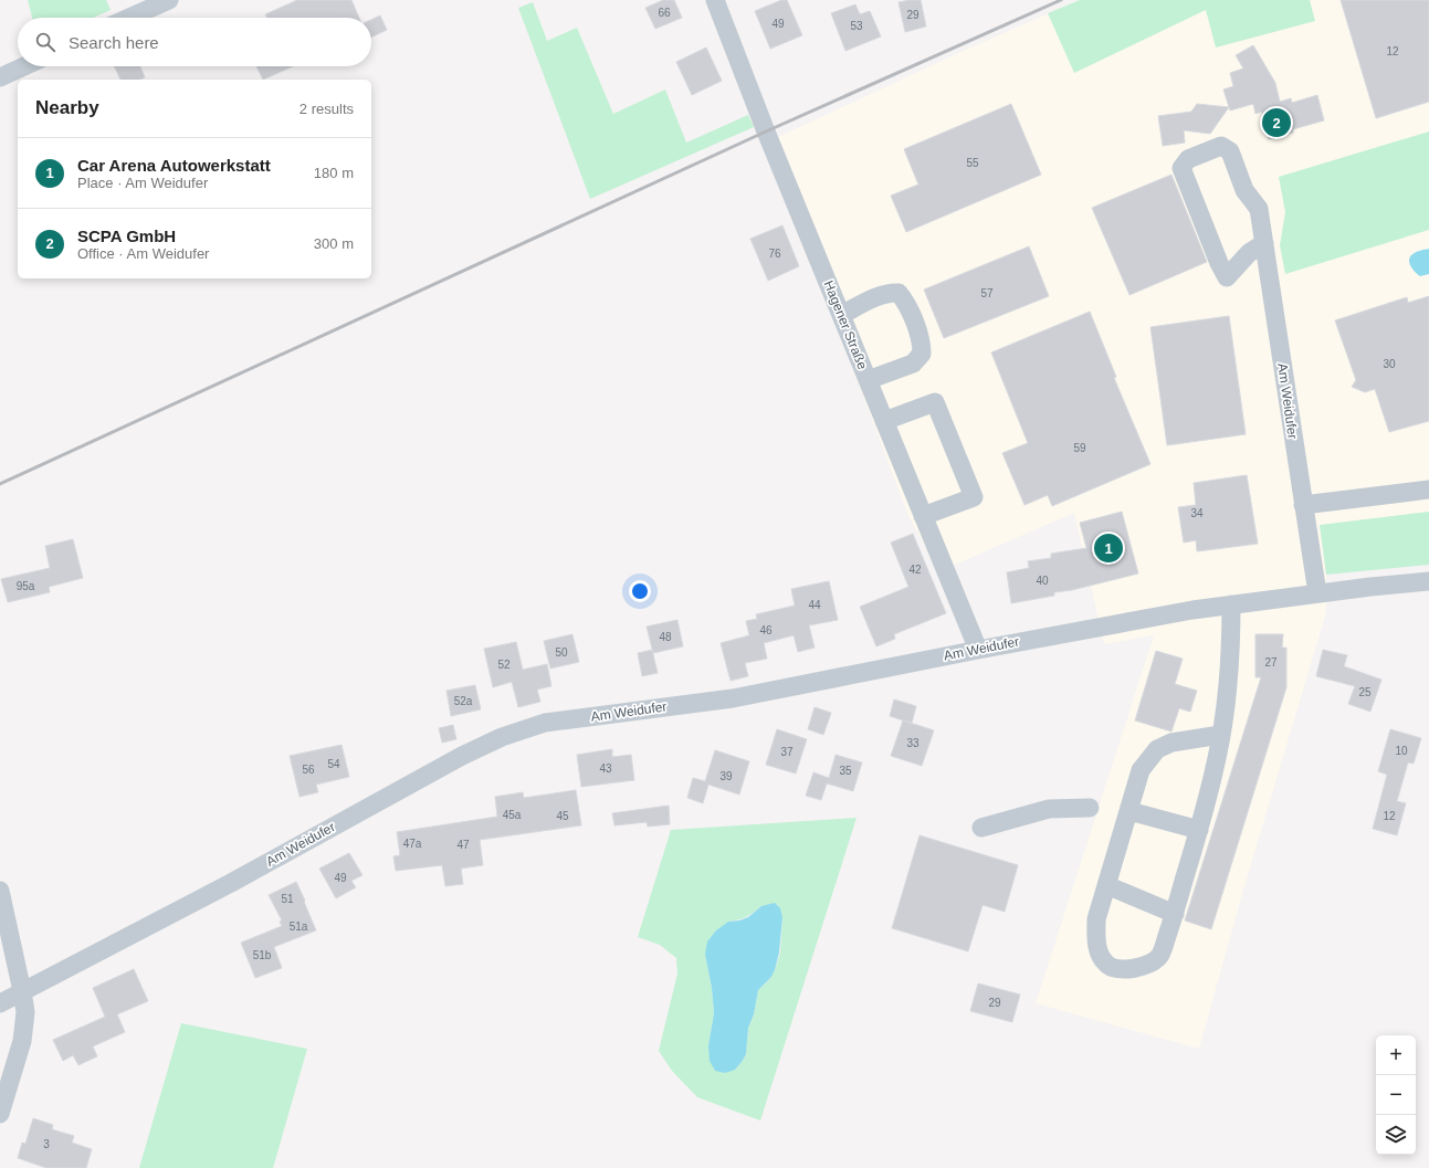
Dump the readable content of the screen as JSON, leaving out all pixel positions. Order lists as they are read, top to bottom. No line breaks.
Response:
{"streets":{"street":["Hagener Straße","Am Weidufer"]},"crossings":[["Hagener Straße","Am Weidufer"]],"house_numbers":["66","29","49","53","12","55","76","57","30","59","34","42","40","95a","44","46","48","50","27","52","25","52a","33","10","37","54","43","56","35","39","45a","45","12","47a","47","49","51","51a","51b","29","3"],"page":{"search":"Search here","heading":["Nearby","2 results"],"pins":["2","1"],"list":[{"mark":"1","name":"Car Arena Autowerkstatt","note":"Place · Am Weidufer","value":"180 m"},{"mark":"2","name":"SCPA GmbH","note":"Office · Am Weidufer","value":"300 m"}],"map_buttons":["+","−"]}}
